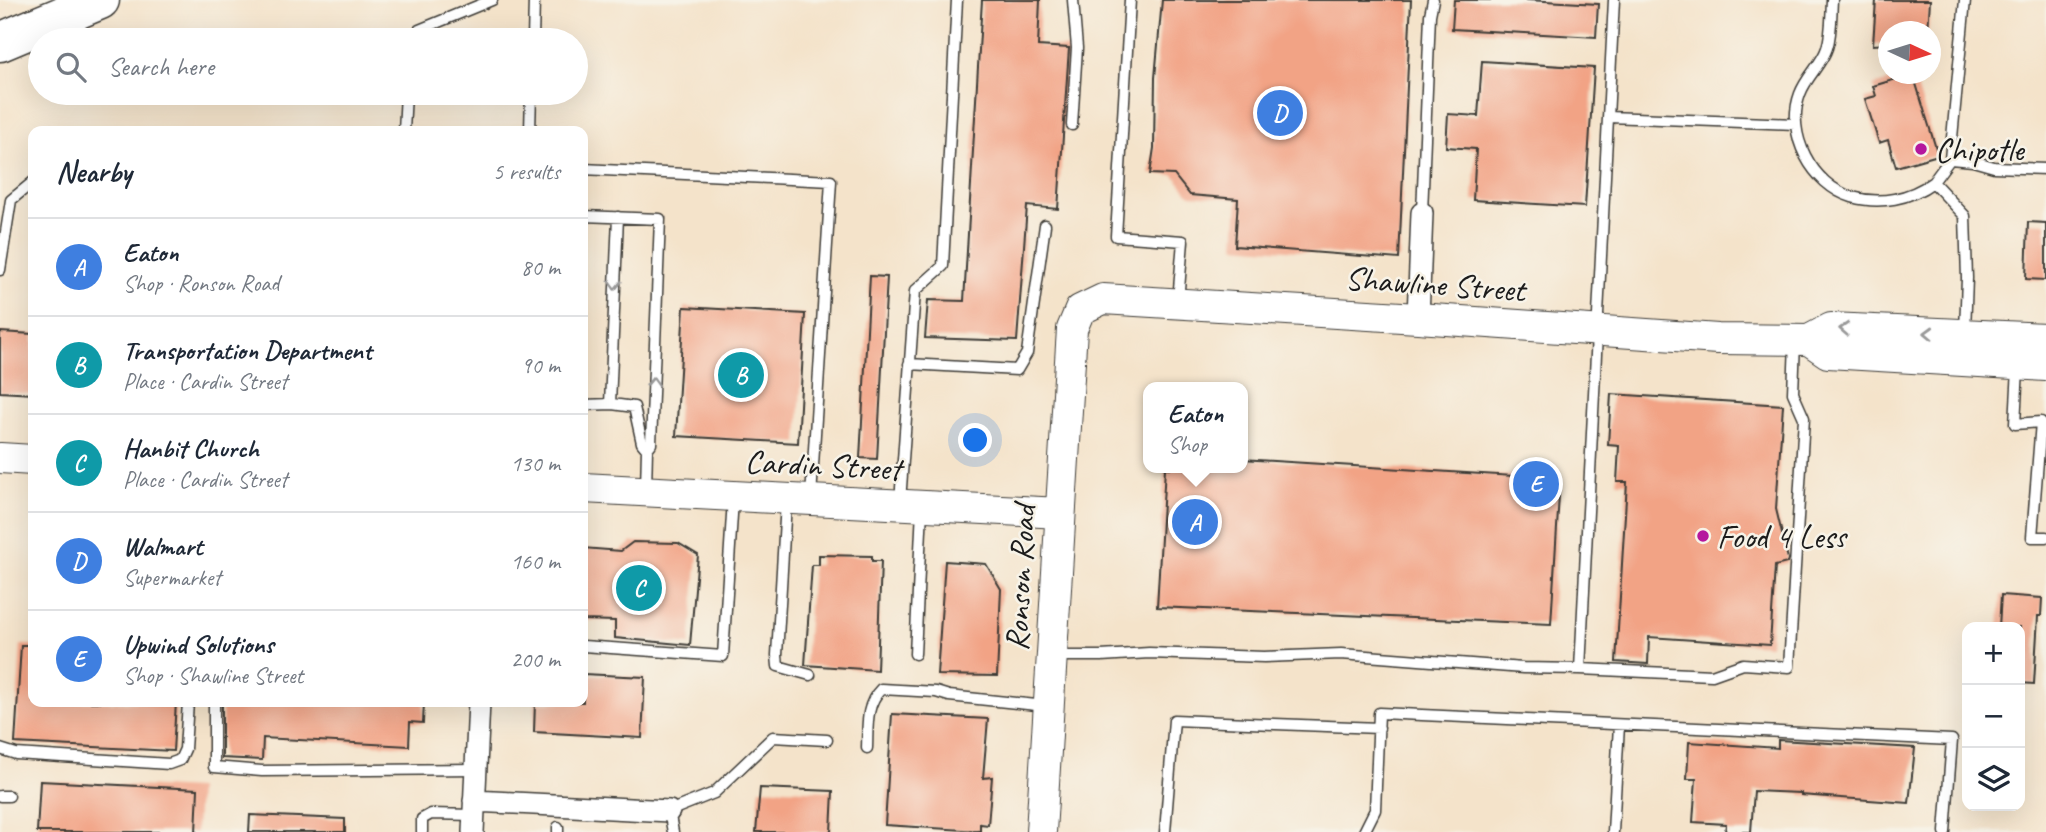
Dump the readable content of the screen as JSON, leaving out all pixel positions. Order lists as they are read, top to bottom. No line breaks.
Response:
{"streets":{"street":["Shawline Street","Cardin Street","Ronson Road"]},"crossings":[["Shawline Street","Ronson Road"],["Cardin Street","Ronson Road"]],"places":["Chipotle","Food 4 Less"],"north":"right","page":{"search":"Search here","pins":["D","B","E","A","C"],"heading":["Nearby","5 results"],"list":[{"mark":"A","name":"Eaton","note":"Shop · Ronson Road","value":"80 m"},{"mark":"B","name":"Transportation Department","note":"Place · Cardin Street","value":"90 m"},{"mark":"C","name":"Hanbit Church","note":"Place · Cardin Street","value":"130 m"},{"mark":"D","name":"Walmart","note":"Supermarket","value":"160 m"},{"mark":"E","name":"Upwind Solutions","note":"Shop · Shawline Street","value":"200 m"}],"popup":["Eaton","Shop"],"map_buttons":["+","−"]}}
